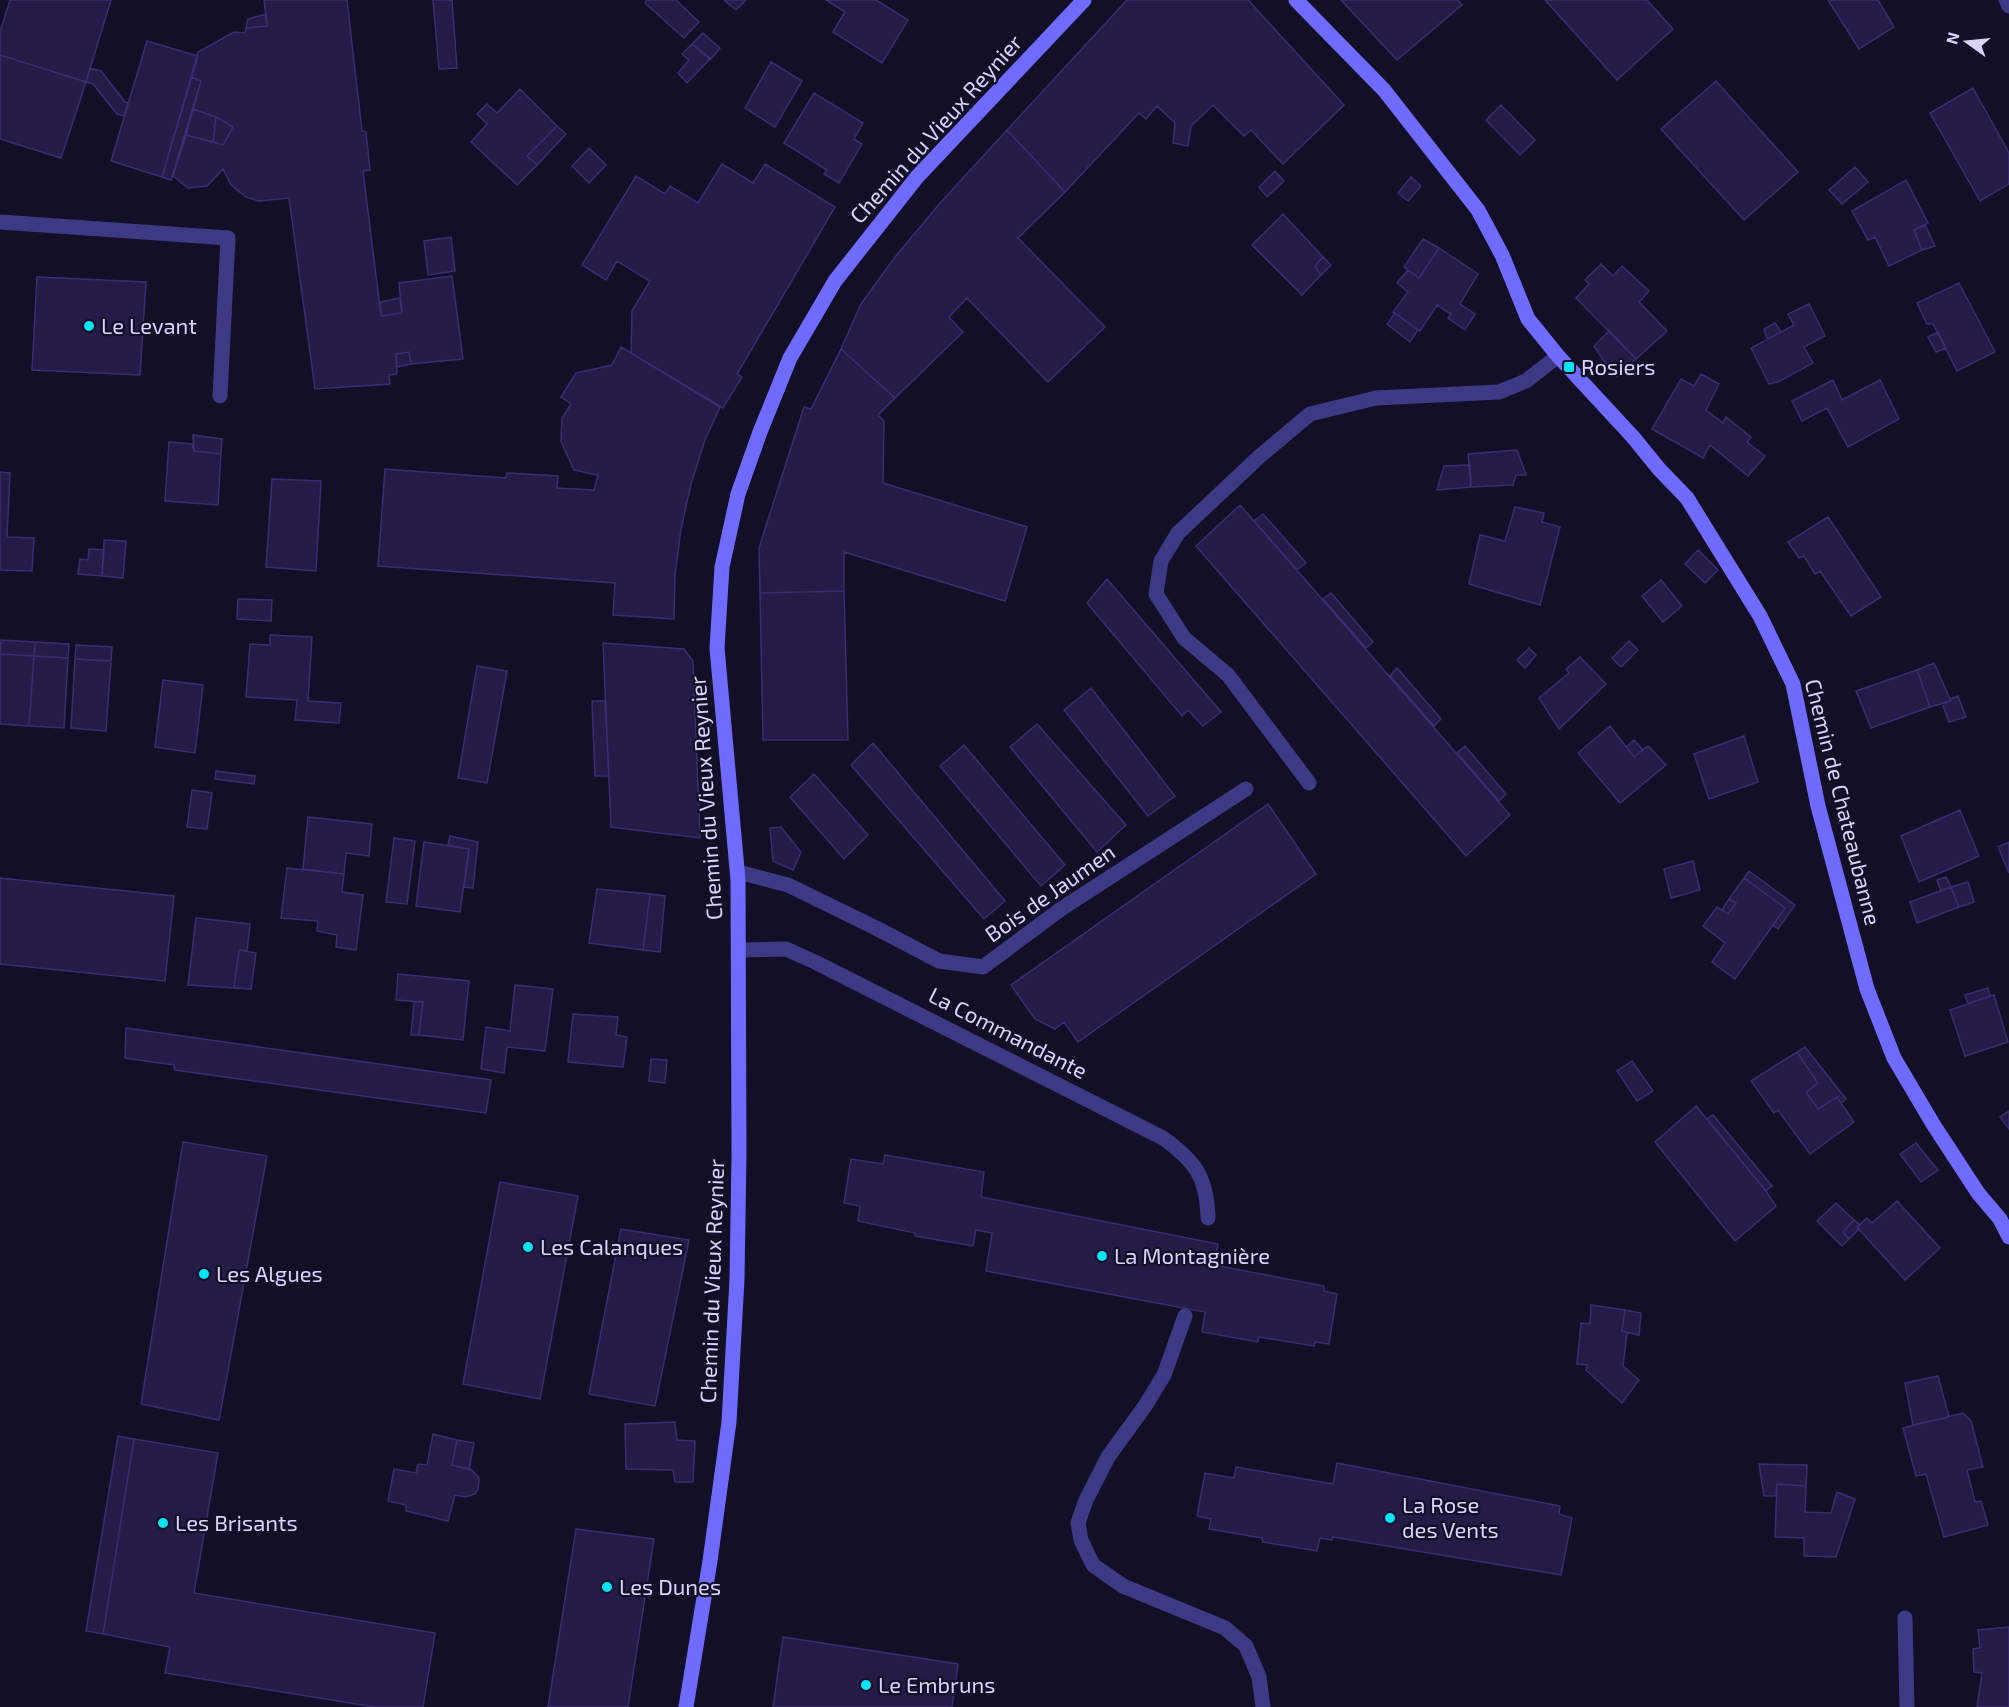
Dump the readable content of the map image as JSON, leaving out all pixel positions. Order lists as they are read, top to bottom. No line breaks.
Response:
{"streets":{"street":["Chemin du Vieux Reynier","Chemin de Chateaubanne","Bois de Jaumen","La Commandante"]},"crossings":[["Chemin du Vieux Reynier","Bois de Jaumen"],["Chemin du Vieux Reynier","La Commandante"]],"places":{"other":["Le Levant","Les Calanques","La Montagnière","Les Algues","La Rose des Vents","Les Brisants","Les Dunes","Le Embruns"],"transit":["Rosiers"]},"north":"left"}
